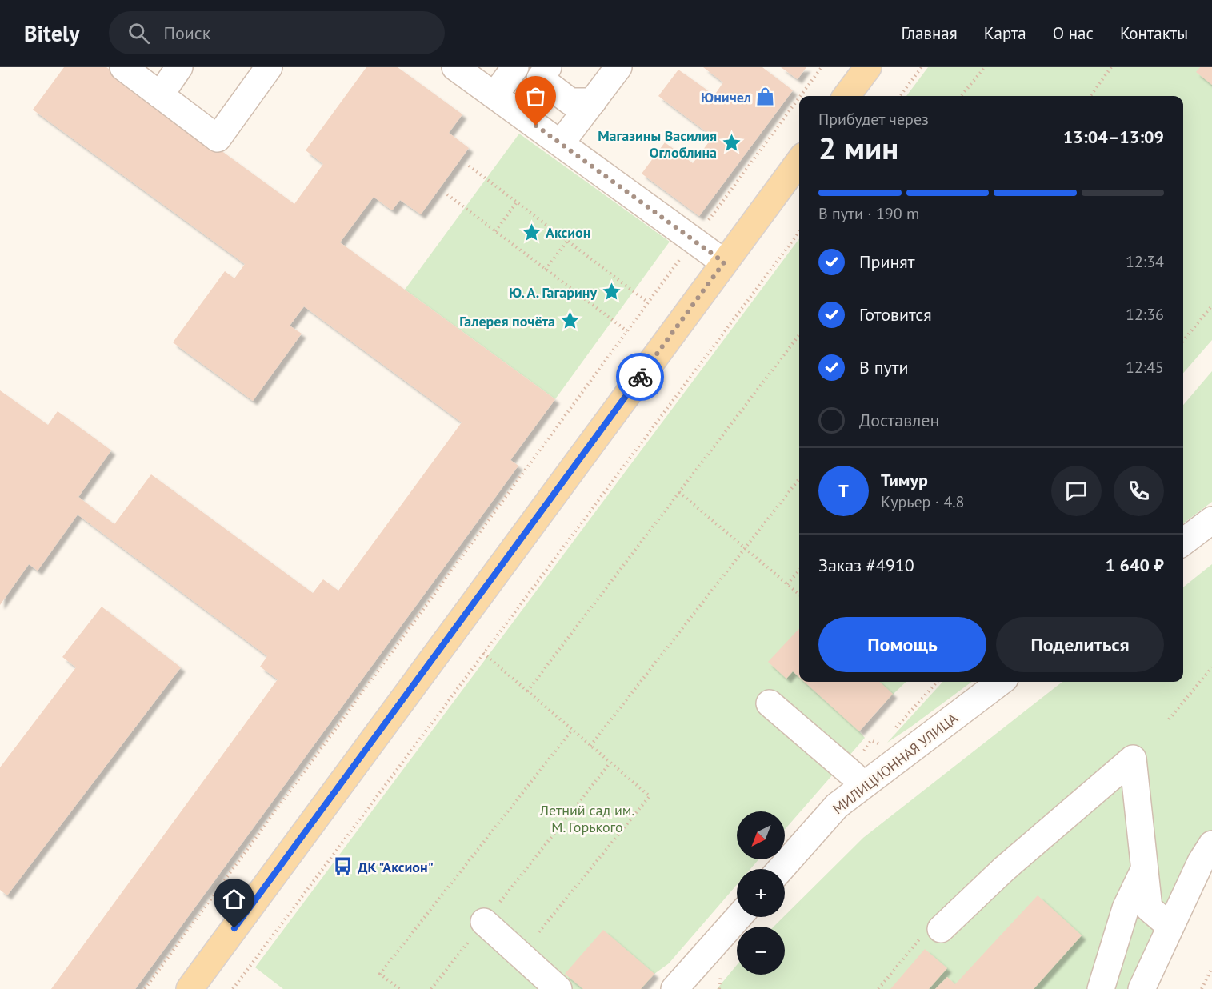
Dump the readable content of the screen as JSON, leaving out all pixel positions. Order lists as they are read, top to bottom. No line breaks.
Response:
{"streets":{"street":["МИЛИЦИОННАЯ УЛИЦА"]},"parks":["Летний сад им. М. Горького"],"places":{"shop":["Юничел"],"place":["Магазины Василия Оглоблина","Аксион","Ю. А. Гагарину","Галерея почёта"],"bus stop":["ДК \"Аксион\""]},"north":"bottom left","page":{"header":"Bitely","search":"Поиск","nav":["Главная","Карта","О нас","Контакты"],"heading":["2 мин","Прибудет через","13:04–13:09"],"panel":["Тимур","Курьер · 4.8","Заказ #4910","1 640 ₽"],"bar":"В пути · 190 m","list":[["Принят","12:34"],["Готовится","12:36"],["В пути","12:45"],"Доставлен"],"round":"Т","buttons":["Помощь","Поделиться"],"map_buttons":["+","−"]}}
